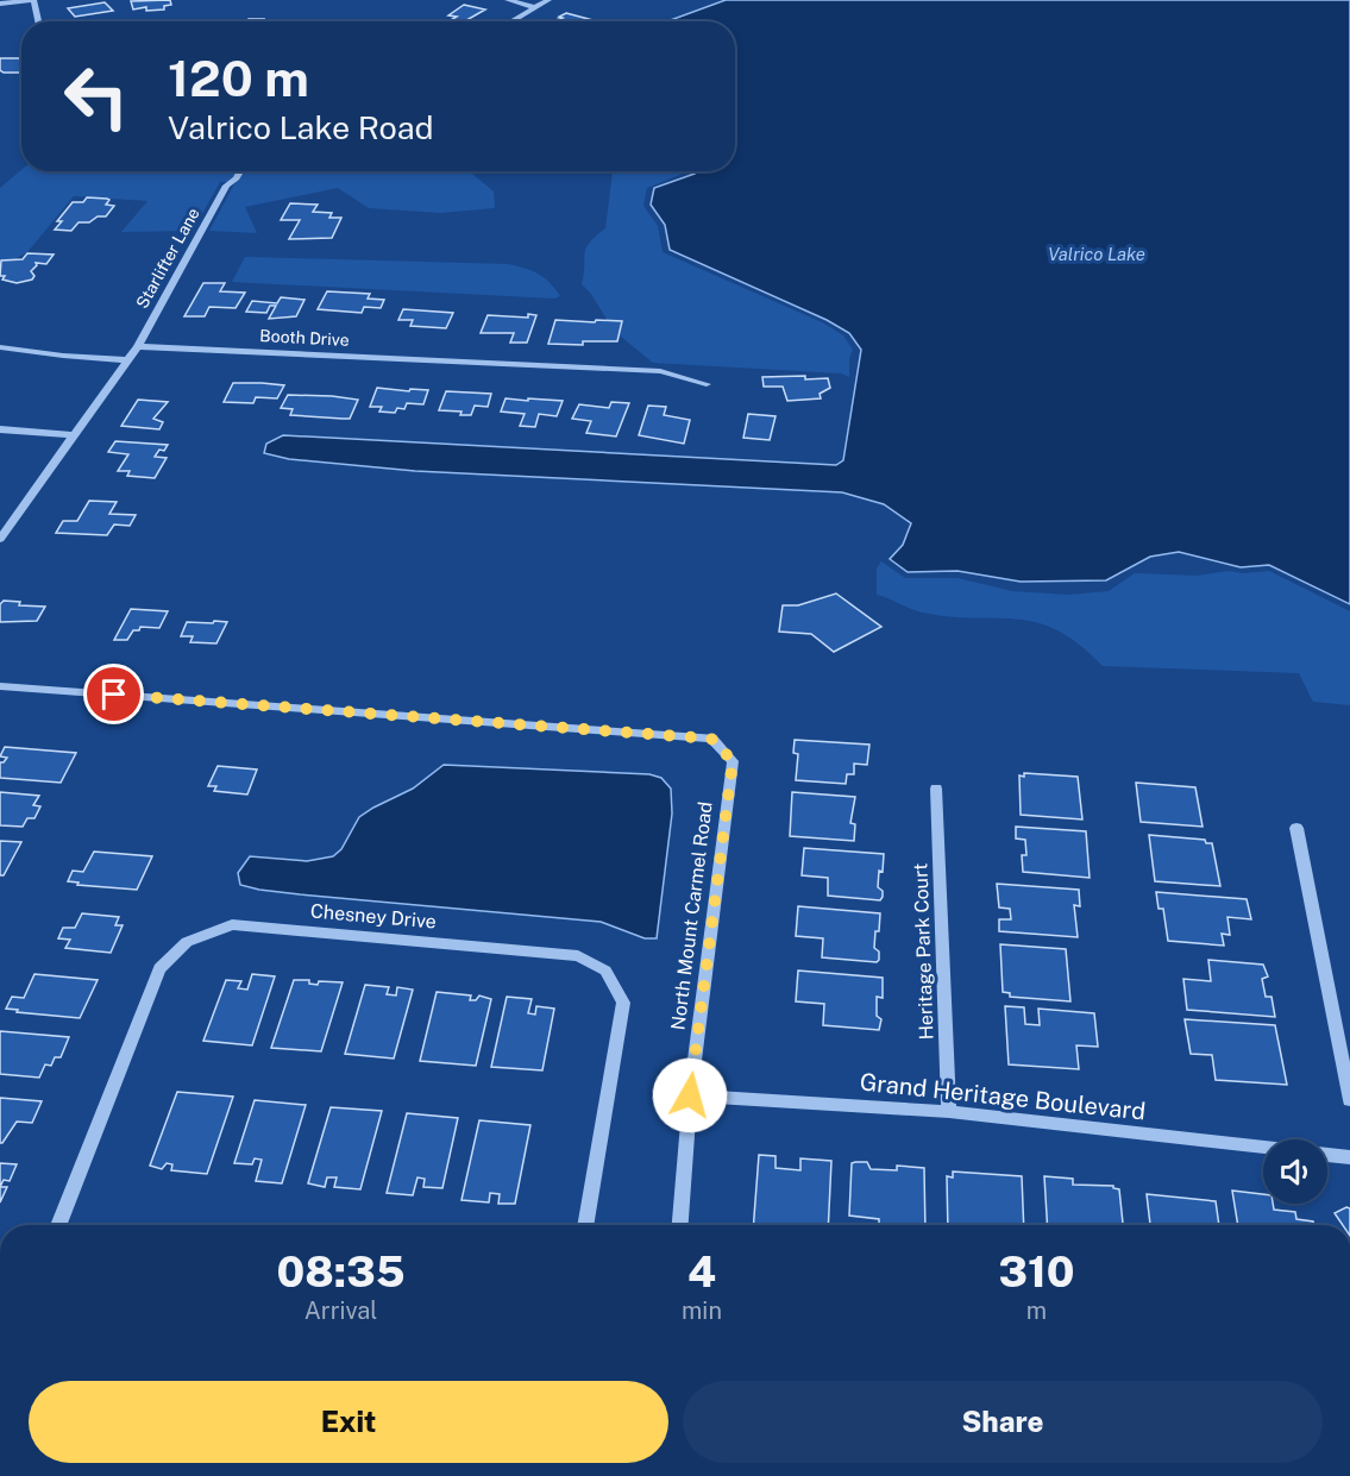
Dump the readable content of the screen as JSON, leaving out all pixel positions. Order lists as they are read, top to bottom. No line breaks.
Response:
{"streets":{"street":["Starlifter Lane","Booth Drive","Chesney Drive","North Mount Carmel Road","Heritage Park Court","Grand Heritage Boulevard"]},"crossings":[["Starlifter Lane","Booth Drive"],["North Mount Carmel Road","Grand Heritage Boulevard"],["Heritage Park Court","Grand Heritage Boulevard"]],"water":["Valrico Lake"],"page":{"turn":["120 m","Valrico Lake Road"],"eta":["08:35","Arrival","4","min","310","m"],"buttons":["Exit","Share"]}}
